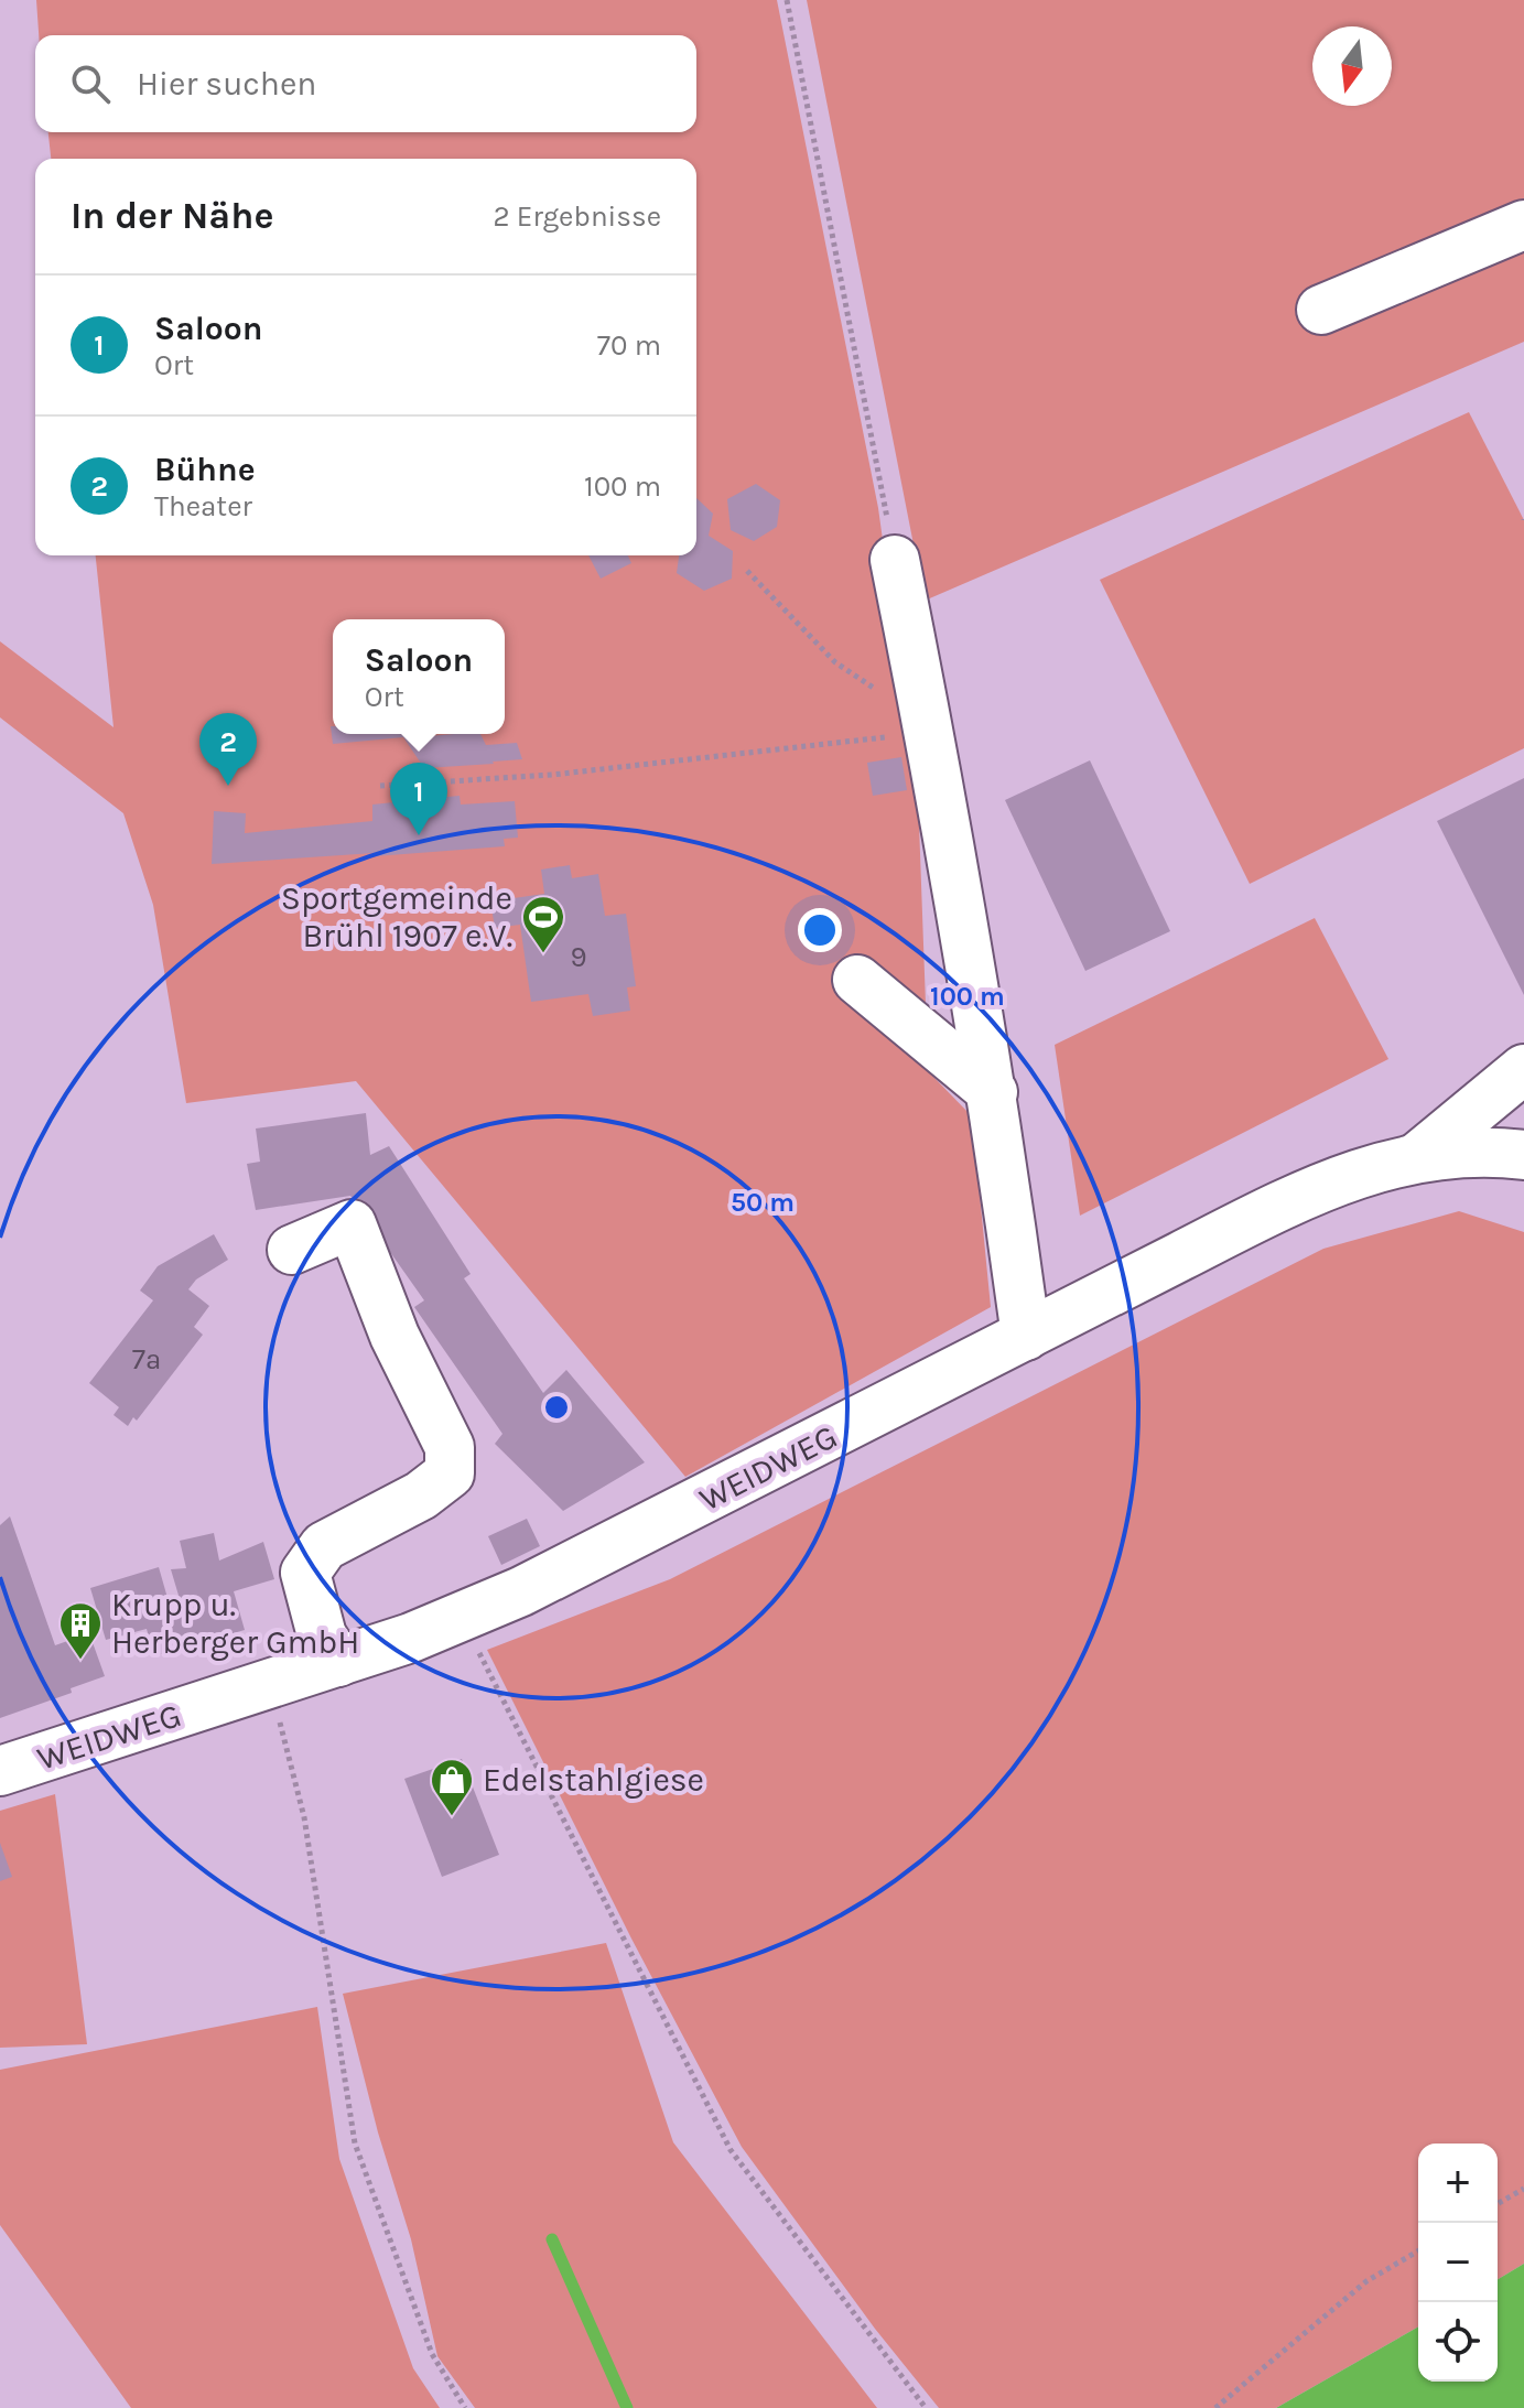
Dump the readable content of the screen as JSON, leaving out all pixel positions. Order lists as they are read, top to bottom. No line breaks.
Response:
{"streets":{"main road":["WEIDWEG"]},"places":{"sports":["Sportgemeinde Brühl 1907 e.V."],"building":["Krupp u. Herberger GmbH"],"shop":["Edelstahlgiese"]},"house_numbers":["9","7a"],"north":"bottom","page":{"search":"Hier suchen","heading":["In der Nähe","2 Ergebnisse"],"list":[{"mark":"1","name":"Saloon","note":"Ort","value":"70 m"},{"mark":"2","name":"Bühne","note":"Theater","value":"100 m"}],"popup":["Saloon","Ort"],"pins":["2","1"],"map_buttons":["+","−"]},"rings":["100 m","50 m"]}
